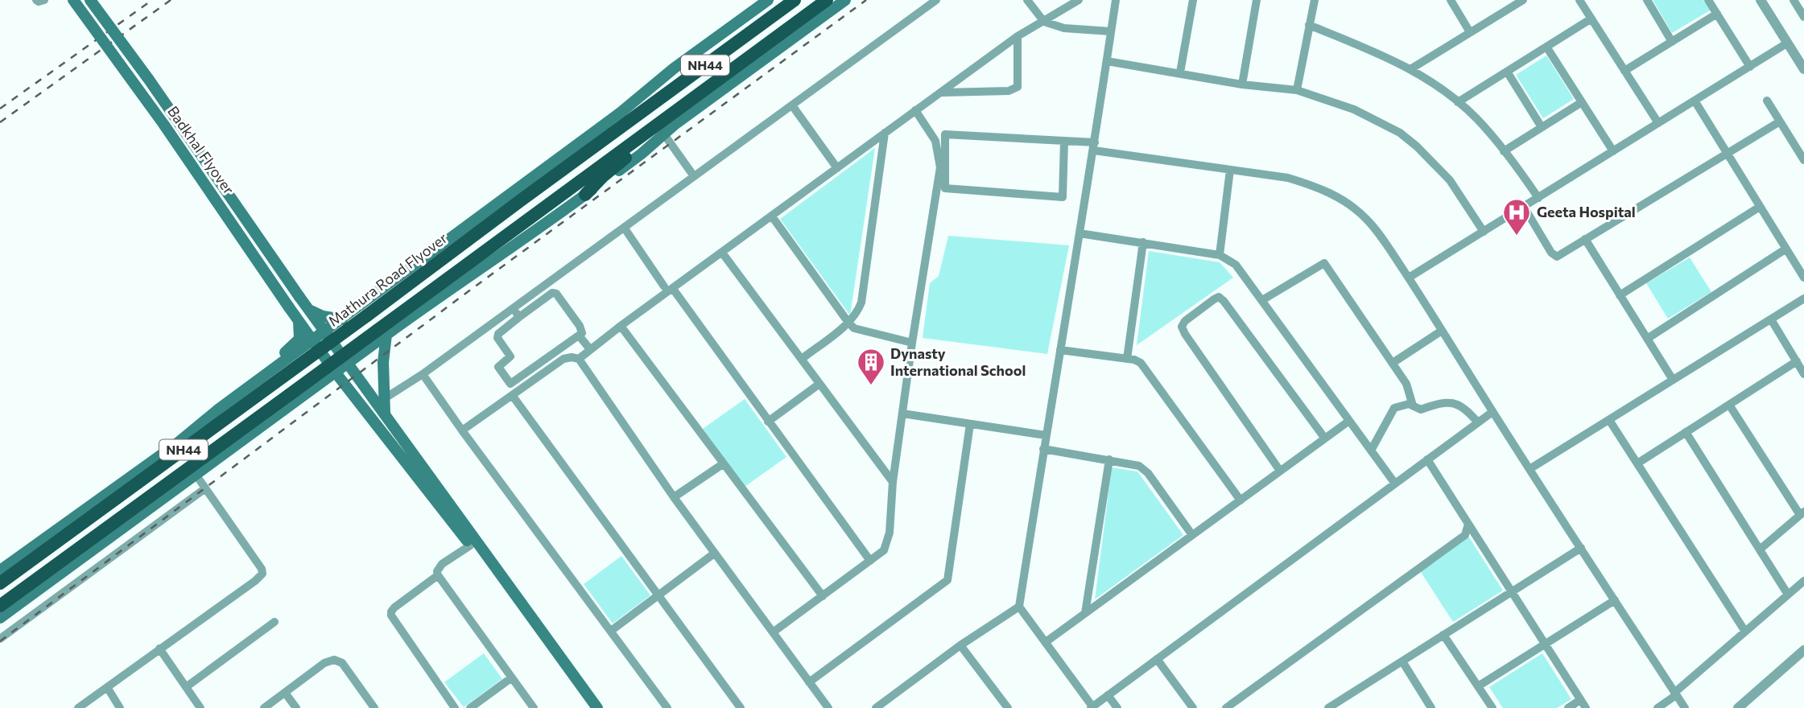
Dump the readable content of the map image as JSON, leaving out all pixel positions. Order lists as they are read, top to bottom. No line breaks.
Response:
{"streets":{"highway":["NH44","Mathura Road Flyover"],"main road":["Badkhal Flyover"]},"places":{"hospital":["Geeta Hospital"],"building":["Dynasty International School"]}}
